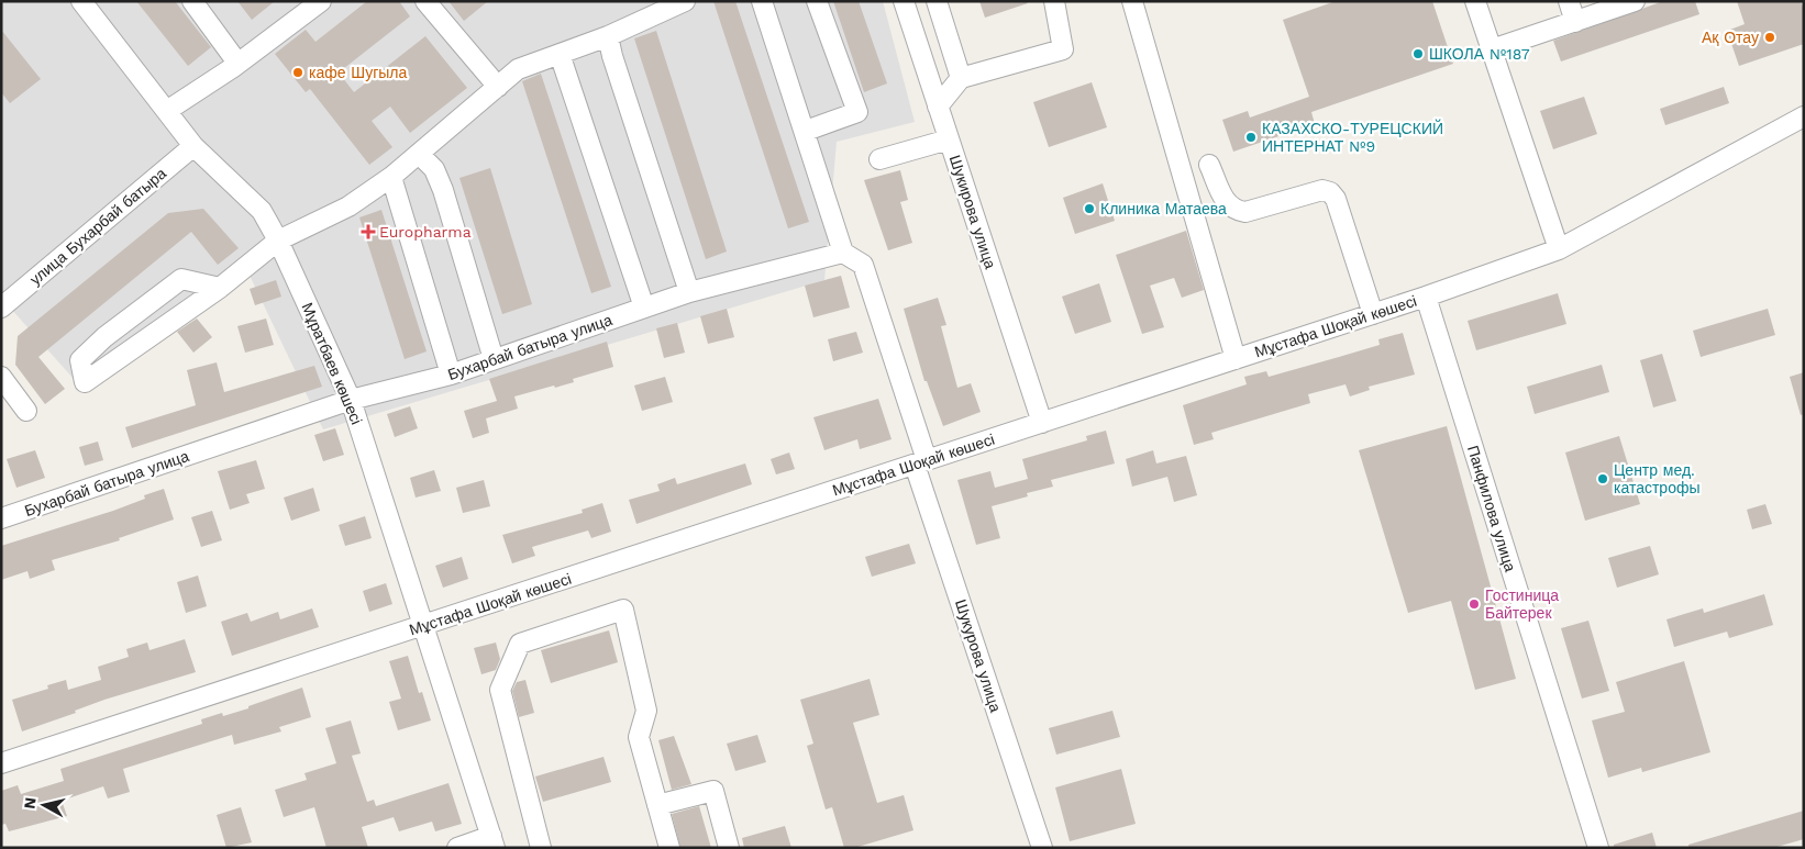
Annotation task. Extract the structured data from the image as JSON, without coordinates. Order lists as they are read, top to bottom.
{
  "streets": {
    "street": [
      "Шукирова улица",
      "улица Бухарбай батыра",
      "Мұстафа Шоқай көшесі",
      "Бухарбай батыра улица",
      "Мұратбаев көшесі",
      "Панфилова улица",
      "Шукурова улица"
    ]
  },
  "crossings": [
    ["Шукирова улица", "Мұстафа Шоқай көшесі"],
    ["улица Бухарбай батыра", "Мұратбаев көшесі"],
    ["Мұстафа Шоқай көшесі", "Мұратбаев көшесі"],
    ["Мұстафа Шоқай көшесі", "Панфилова улица"],
    ["Мұстафа Шоқай көшесі", "Шукурова улица"],
    ["Бухарбай батыра улица", "Мұратбаев көшесі"]
  ],
  "places": {
    "other": [
      "Ақ Отау",
      "ШКОЛА №187",
      "кафе Шугыла",
      "КАЗАХСКО-ТУРЕЦСКИЙ ИНТЕРНАТ №9",
      "Клиника Матаева",
      "Центр мед. катастрофы",
      "Гостиница Байтерек"
    ],
    "health": ["Europharma"]
  },
  "north": "left"
}
